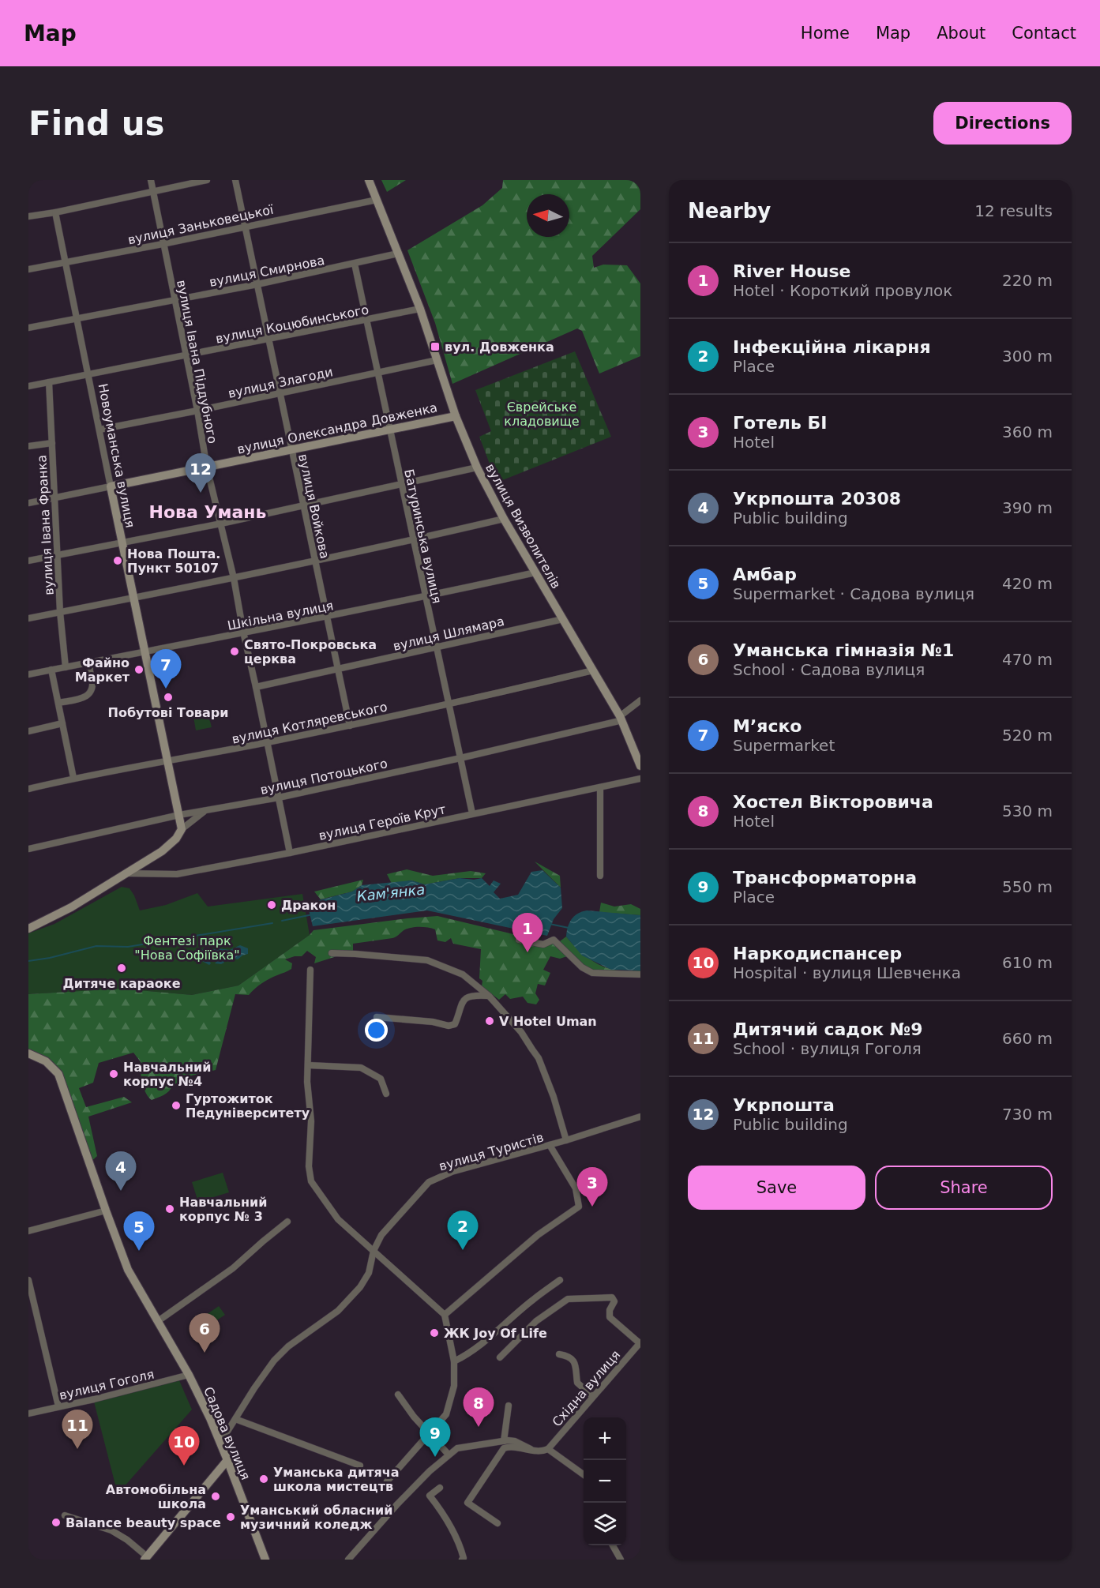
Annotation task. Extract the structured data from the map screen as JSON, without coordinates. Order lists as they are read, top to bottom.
{
  "streets": {
    "street": [
      "вулиця Заньковецької",
      "вулиця Смирнова",
      "вулиця Коцюбинського",
      "вулиця Івана Піддубного",
      "вулиця Злагоди",
      "вулиця Олександра Довженка",
      "Новоуманська вулиця",
      "вулиця Войкова",
      "вулиця Івана Франка",
      "вулиця Визволителів",
      "Батуринська вулиця",
      "Шкільна вулиця",
      "вулиця Шлямара",
      "вулиця Котляревського",
      "вулиця Потоцького",
      "вулиця Героїв Крут",
      "вулиця Туристів",
      "вулиця Гоголя",
      "Східна вулиця",
      "Садова вулиця"
    ]
  },
  "crossings": [
    ["вулиця Заньковецької", "вулиця Івана Піддубного"],
    ["вулиця Заньковецької", "Новоуманська вулиця"],
    ["вулиця Заньковецької", "вулиця Войкова"],
    ["вулиця Заньковецької", "вулиця Визволителів"],
    ["вулиця Смирнова", "вулиця Івана Піддубного"],
    ["вулиця Смирнова", "Новоуманська вулиця"],
    ["вулиця Смирнова", "вулиця Войкова"],
    ["вулиця Смирнова", "вулиця Визволителів"],
    ["вулиця Смирнова", "Батуринська вулиця"],
    ["вулиця Коцюбинського", "вулиця Івана Піддубного"],
    ["вулиця Коцюбинського", "Новоуманська вулиця"],
    ["вулиця Коцюбинського", "вулиця Войкова"],
    ["вулиця Коцюбинського", "вулиця Івана Франка"],
    ["вулиця Коцюбинського", "вулиця Визволителів"],
    ["вулиця Коцюбинського", "Батуринська вулиця"],
    ["вулиця Івана Піддубного", "вулиця Злагоди"],
    ["вулиця Івана Піддубного", "вулиця Олександра Довженка"],
    ["вулиця Івана Піддубного", "Шкільна вулиця"],
    ["вулиця Івана Піддубного", "вулиця Шлямара"],
    ["вулиця Івана Піддубного", "вулиця Котляревського"],
    ["вулиця Івана Піддубного", "вулиця Потоцького"],
    ["вулиця Івана Піддубного", "вулиця Героїв Крут"],
    ["вулиця Злагоди", "Новоуманська вулиця"],
    ["вулиця Злагоди", "вулиця Войкова"],
    ["вулиця Злагоди", "вулиця Визволителів"],
    ["вулиця Злагоди", "Батуринська вулиця"],
    ["вулиця Олександра Довженка", "Новоуманська вулиця"],
    ["вулиця Олександра Довженка", "вулиця Войкова"],
    ["вулиця Олександра Довженка", "вулиця Івана Франка"],
    ["вулиця Олександра Довженка", "вулиця Визволителів"],
    ["вулиця Олександра Довженка", "Батуринська вулиця"],
    ["Новоуманська вулиця", "Шкільна вулиця"],
    ["Новоуманська вулиця", "вулиця Котляревського"],
    ["Новоуманська вулиця", "вулиця Потоцького"],
    ["вулиця Войкова", "Шкільна вулиця"],
    ["вулиця Войкова", "вулиця Шлямара"],
    ["вулиця Войкова", "вулиця Котляревського"],
    ["вулиця Івана Франка", "Шкільна вулиця"],
    ["вулиця Визволителів", "Шкільна вулиця"],
    ["вулиця Визволителів", "вулиця Шлямара"],
    ["вулиця Визволителів", "вулиця Котляревського"],
    ["вулиця Визволителів", "вулиця Потоцького"],
    ["Батуринська вулиця", "Шкільна вулиця"],
    ["Батуринська вулиця", "вулиця Шлямара"],
    ["Батуринська вулиця", "вулиця Котляревського"],
    ["Батуринська вулиця", "вулиця Потоцького"],
    ["Батуринська вулиця", "вулиця Героїв Крут"],
    ["вулиця Туристів", "Садова вулиця"],
    ["вулиця Гоголя", "Садова вулиця"]
  ],
  "districts": ["Нова Умань"],
  "water": ["Кам'янка"],
  "parks": ["Єврейське кладовище", "Фентезі парк \"Нова Софіївка\""],
  "places": {
    "transit": ["вул. Довженка"],
    "other": [
      "Нова Пошта. Пункт 50107",
      "Свято-Покровська церква",
      "Файно Маркет",
      "Побутові Товари",
      "Дракон",
      "Дитяче караоке",
      "V Hotel Uman",
      "Навчальний корпус №4",
      "Гуртожиток Педуніверситету",
      "Навчальний корпус № 3",
      "ЖК Joy Of Life",
      "Уманська дитяча школа мистецтв",
      "Автомобільна школа",
      "Уманський обласний музичний коледж",
      "Balance beauty space"
    ]
  },
  "north": "left",
  "page": {
    "header": "Map",
    "nav": [
      "Home",
      "Map",
      "About",
      "Contact"
    ],
    "buttons": [
      "Directions",
      ["Save", "Share"]
    ],
    "title": "Find us",
    "heading": ["Nearby", "12 results"],
    "list": [
      {
        "mark": "1",
        "name": "River House",
        "note": "Hotel · Короткий провулок",
        "value": "220 m"
      },
      {
        "mark": "2",
        "name": "Інфекційна лікарня",
        "note": "Place",
        "value": "300 m"
      },
      {
        "mark": "3",
        "name": "Готель БІ",
        "note": "Hotel",
        "value": "360 m"
      },
      {
        "mark": "4",
        "name": "Укрпошта 20308",
        "note": "Public building",
        "value": "390 m"
      },
      {
        "mark": "5",
        "name": "Амбар",
        "note": "Supermarket · Садова вулиця",
        "value": "420 m"
      },
      {
        "mark": "6",
        "name": "Уманська гімназія №1",
        "note": "School · Садова вулиця",
        "value": "470 m"
      },
      {
        "mark": "7",
        "name": "Мʼяско",
        "note": "Supermarket",
        "value": "520 m"
      },
      {
        "mark": "8",
        "name": "Хостел Вікторовича",
        "note": "Hotel",
        "value": "530 m"
      },
      {
        "mark": "9",
        "name": "Трансформаторна",
        "note": "Place",
        "value": "550 m"
      },
      {
        "mark": "10",
        "name": "Наркодиспансер",
        "note": "Hospital · вулиця Шевченка",
        "value": "610 m"
      },
      {
        "mark": "11",
        "name": "Дитячий садок №9",
        "note": "School · вулиця Гоголя",
        "value": "660 m"
      },
      {
        "mark": "12",
        "name": "Укрпошта",
        "note": "Public building",
        "value": "730 m"
      }
    ],
    "pins": [
      "12",
      "7",
      "1",
      "4",
      "3",
      "2",
      "5",
      "6",
      "8",
      "11",
      "9",
      "10"
    ],
    "map_buttons": ["+", "−"]
  }
}
